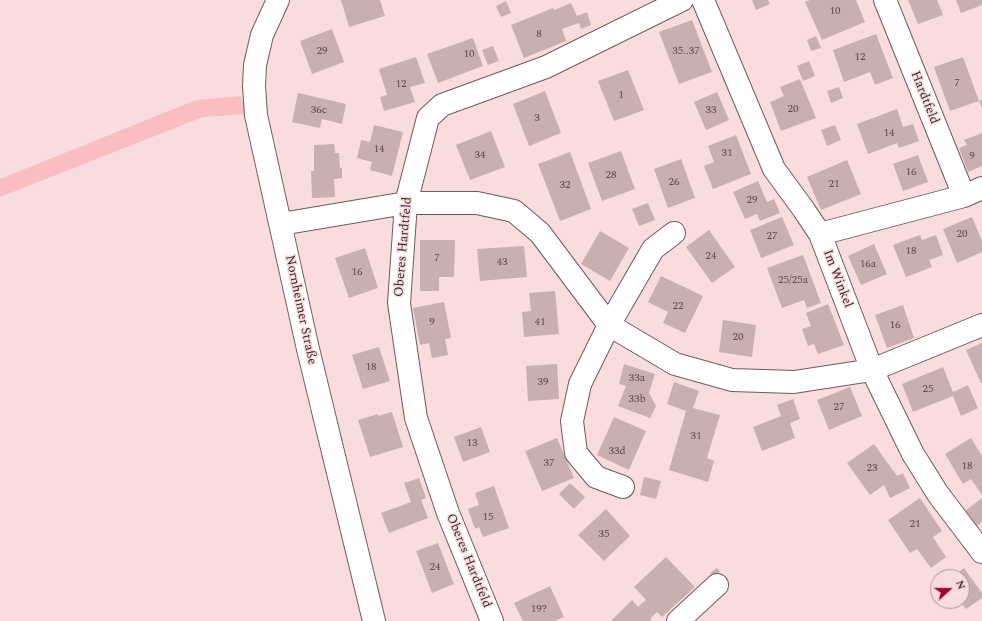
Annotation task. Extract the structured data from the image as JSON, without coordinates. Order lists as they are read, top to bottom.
{
  "streets": {
    "street": [
      "Hardtfeld",
      "Oberes Hardtfeld",
      "Im Winkel",
      "Nornheimer Straße"
    ]
  },
  "crossings": [
    ["Hardtfeld", "Im Winkel"]
  ],
  "house_numbers": [
    "10",
    "8",
    "29",
    "35..37",
    "10",
    "12",
    "7",
    "12",
    "1",
    "20",
    "36c",
    "33",
    "3",
    "14",
    "14",
    "31",
    "34",
    "9",
    "16",
    "28",
    "26",
    "21",
    "32",
    "29",
    "20",
    "27",
    "18",
    "24",
    "7",
    "43",
    "16a",
    "16",
    "25/25a",
    "22",
    "9",
    "41",
    "16",
    "20",
    "18",
    "33a",
    "39",
    "25",
    "33b",
    "27",
    "31",
    "13",
    "33d",
    "37",
    "18",
    "23",
    "15",
    "21",
    "35",
    "24",
    "19?"
  ],
  "north": "right"
}
